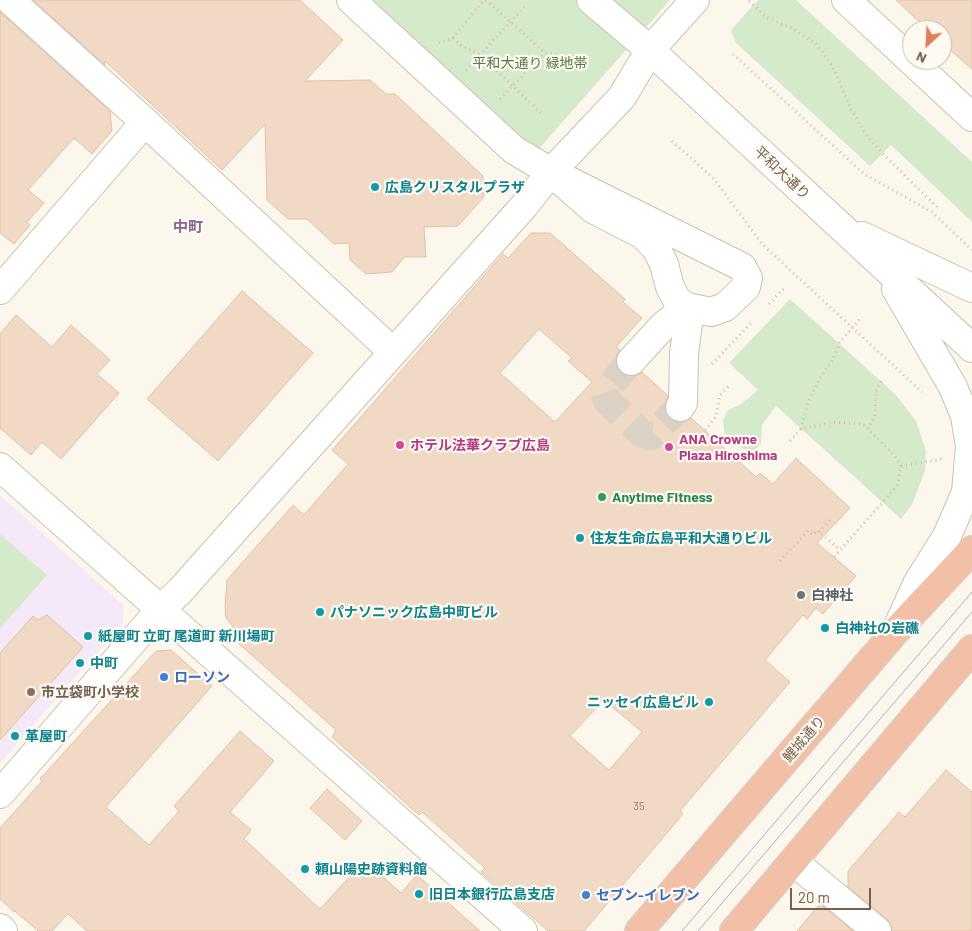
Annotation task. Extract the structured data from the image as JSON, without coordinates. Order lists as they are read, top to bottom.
{
  "streets": {
    "highway": ["鯉城通り"],
    "street": ["平和大通り"]
  },
  "districts": ["中町"],
  "parks": ["平和大通り 緑地帯"],
  "places": [
    "広島クリスタルプラザ",
    "ホテル法華クラブ広島",
    "ANA Crowne Plaza Hiroshima",
    "Anytime Fitness",
    "住友生命広島平和大通りビル",
    "白神社",
    "パナソニック広島中町ビル",
    "白神社の岩礁",
    "紙屋町 立町 尾道町 新川場町",
    "中町",
    "ローソン",
    "市立袋町小学校",
    "ニッセイ広島ビル",
    "革屋町",
    "頼山陽史跡資料館",
    "旧日本銀行広島支店",
    "セブン-イレブン"
  ],
  "house_numbers": ["35"],
  "scale_bar": "20 m",
  "north": "bottom left"
}
